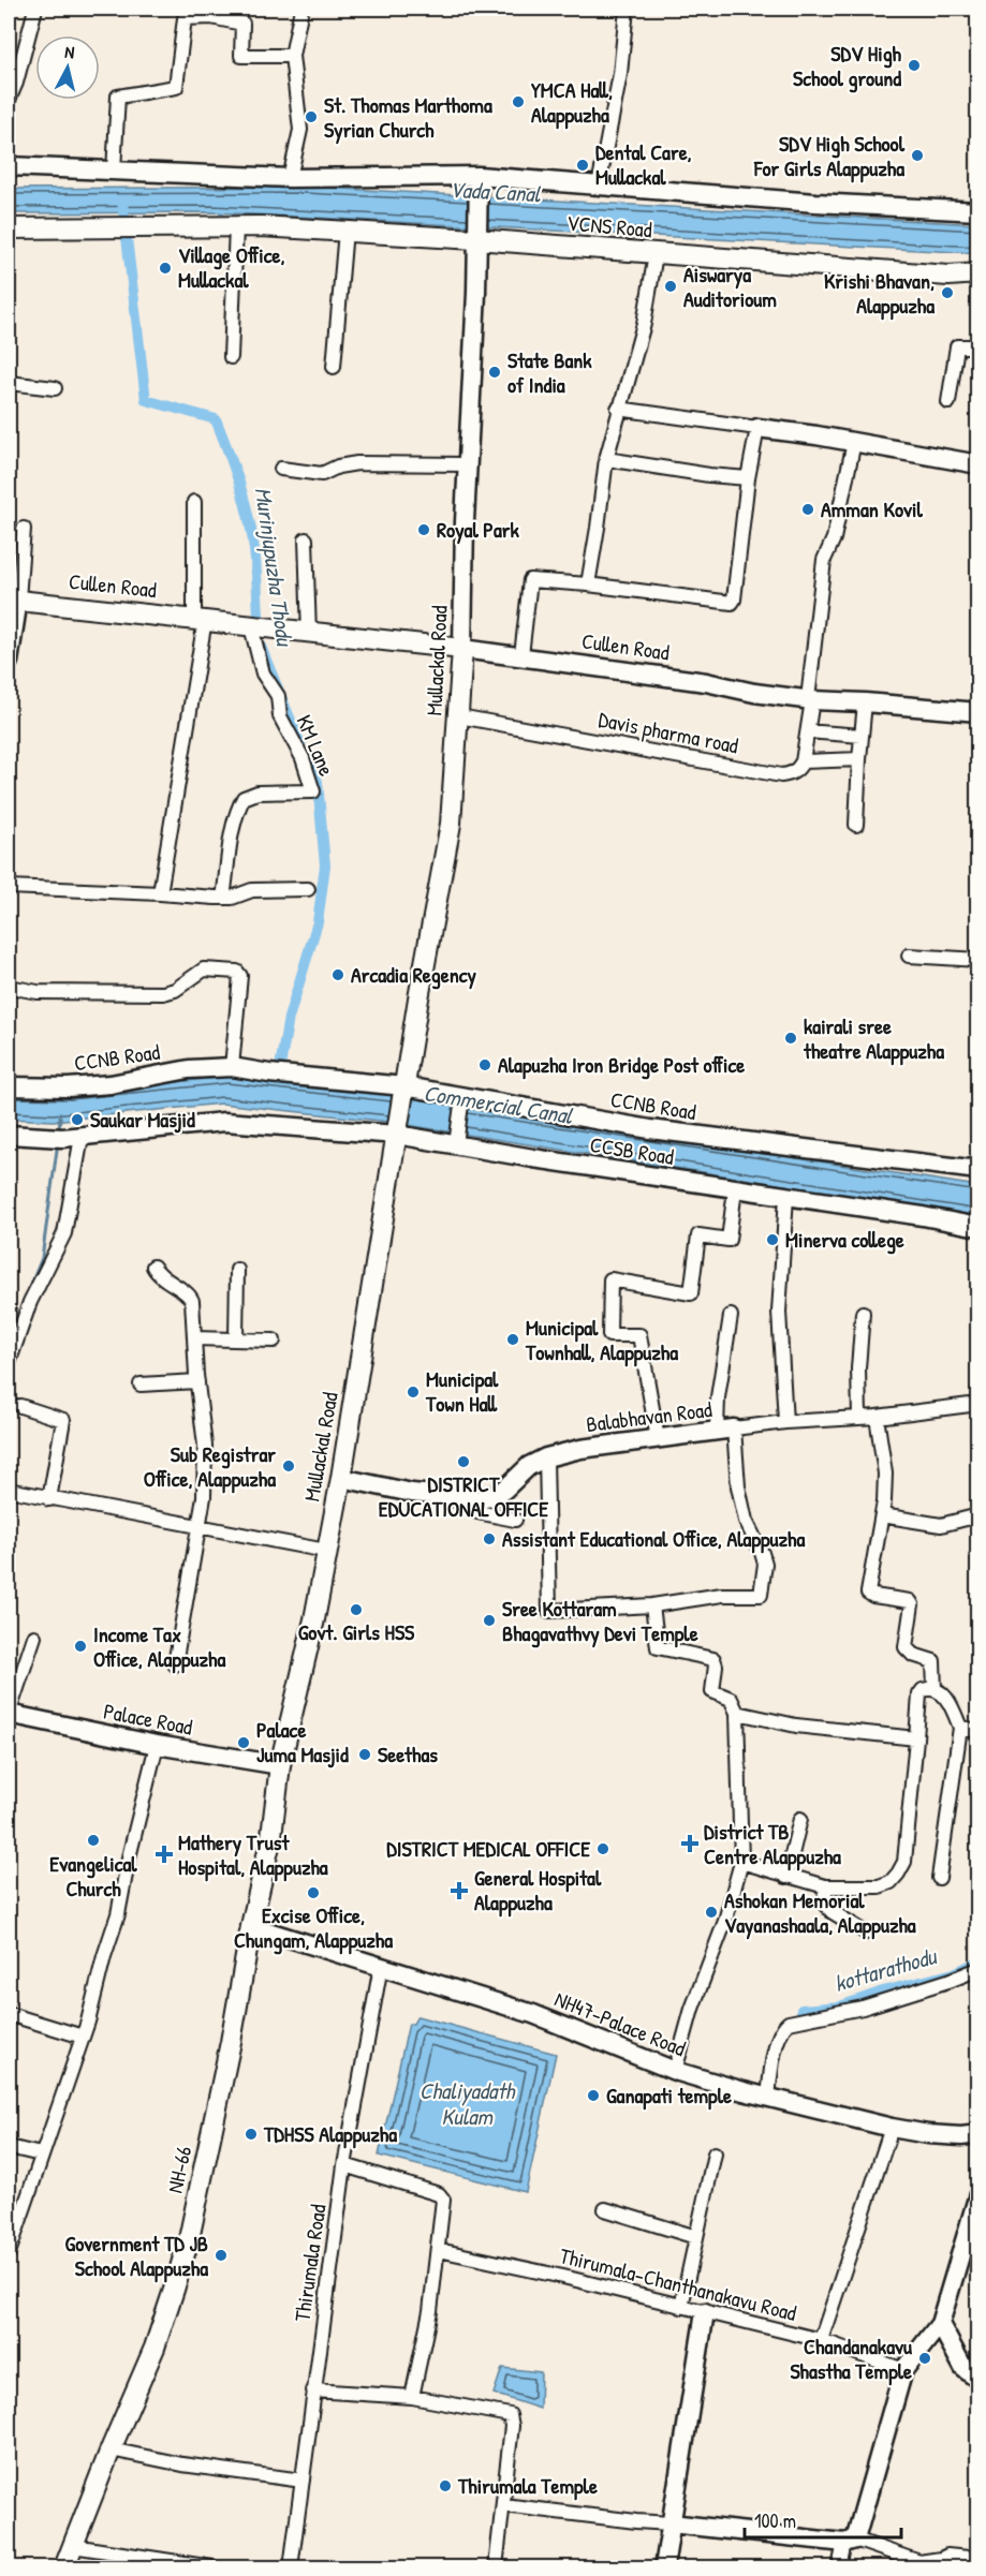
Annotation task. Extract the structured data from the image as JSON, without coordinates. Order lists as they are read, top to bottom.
{
  "streets": {
    "main road": [
      "VCNS Road",
      "Cullen Road",
      "Mullackal Road",
      "CCNB Road",
      "CCSB Road",
      "Balabhavan Road",
      "Palace Road",
      "NH47-Palace Road",
      "NH-66"
    ],
    "street": [
      "Davis pharma road",
      "KM Lane",
      "Thirumala Road",
      "Thirumala-Chanthanakavu Road"
    ]
  },
  "crossings": [
    ["VCNS Road", "Mullackal Road"],
    ["Cullen Road", "Mullackal Road"],
    ["Cullen Road", "KM Lane"],
    ["Mullackal Road", "Davis pharma road"],
    ["Mullackal Road", "CCNB Road"],
    ["Mullackal Road", "CCSB Road"],
    ["Mullackal Road", "Balabhavan Road"],
    ["Mullackal Road", "Palace Road"],
    ["Mullackal Road", "NH-66"],
    ["Palace Road", "NH-66"],
    ["NH47-Palace Road", "NH-66"],
    ["NH47-Palace Road", "Thirumala Road"]
  ],
  "water": [
    "Vada Canal",
    "Murinjupuzha Thodu",
    "Commercial Canal",
    "kottarathodu",
    "Chaliyadath Kulam"
  ],
  "places": {
    "other": [
      "SDV High School ground",
      "YMCA Hall, Alappuzha",
      "St. Thomas Marthoma Syrian Church",
      "SDV High School For Girls Alappuzha",
      "Dental Care, Mullackal",
      "Village Office, Mullackal",
      "Aiswarya Auditorioum",
      "Krishi Bhavan, Alappuzha",
      "State Bank of India",
      "Amman Kovil",
      "Royal Park",
      "Arcadia Regency",
      "kairali sree theatre Alappuzha",
      "Alapuzha Iron Bridge Post office",
      "Saukar Masjid",
      "Minerva college",
      "Municipal Townhall, Alappuzha",
      "Municipal Town Hall",
      "DISTRICT EDUCATIONAL OFFICE",
      "Sub Registrar Office, Alappuzha",
      "Assistant Educational Office, Alappuzha",
      "Govt. Girls HSS",
      "Sree Kottaram Bhagavathvy Devi Temple",
      "Income Tax Office, Alappuzha",
      "Palace Juma Masjid",
      "Seethas",
      "Evangelical Church",
      "DISTRICT MEDICAL OFFICE",
      "Excise Office, Chungam, Alappuzha",
      "Ashokan Memorial Vayanashaala, Alappuzha",
      "Ganapati temple",
      "TDHSS Alappuzha",
      "Government TD JB School Alappuzha",
      "Chandanakavu Shastha Temple",
      "Thirumala Temple"
    ],
    "health": ["District TB Centre Alappuzha", "Mathery Trust Hospital, Alappuzha", "General Hospital Alappuzha"]
  },
  "scale_bar": "100 m",
  "north": "top"
}
